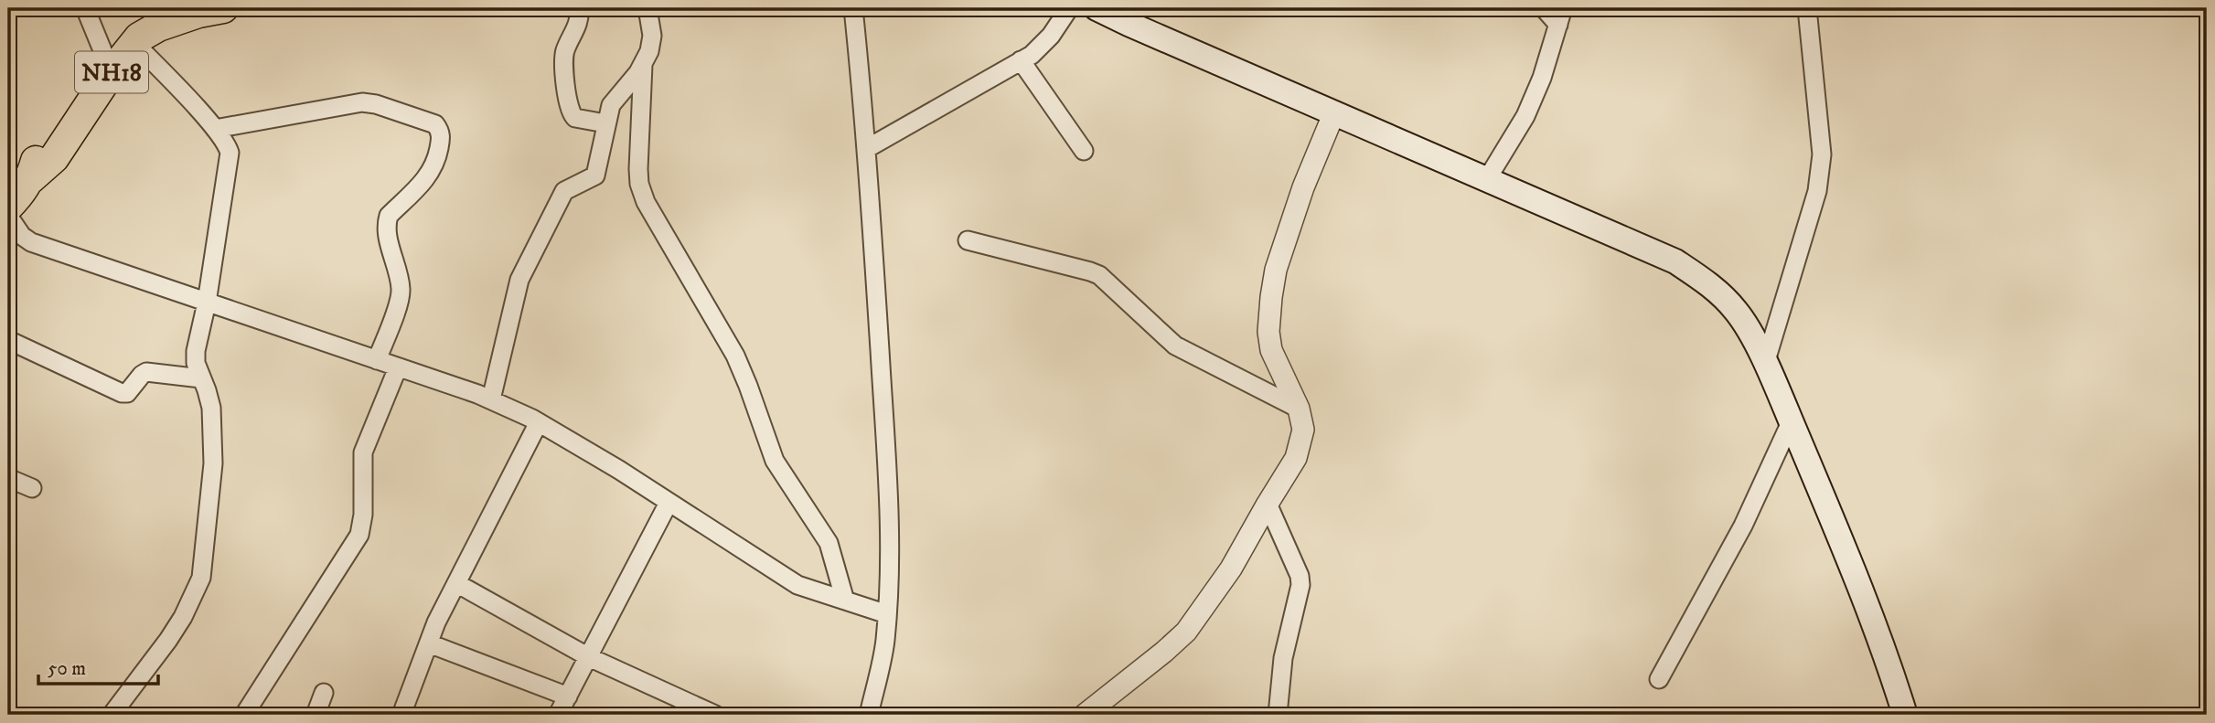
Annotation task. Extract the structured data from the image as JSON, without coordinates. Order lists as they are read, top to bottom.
{
  "streets": {
    "highway": ["NH18"]
  },
  "scale_bar": "50 m"
}
